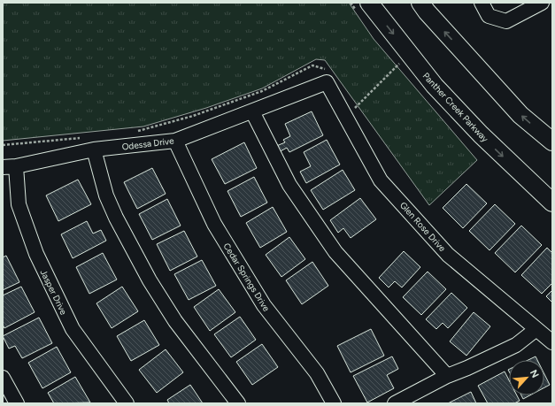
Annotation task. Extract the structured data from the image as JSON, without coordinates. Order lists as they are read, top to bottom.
{
  "streets": {
    "main road": ["Panther Creek Parkway"],
    "street": [
      "Odessa Drive",
      "Glen Rose Drive",
      "Cedar Springs Drive",
      "Jasper Drive"
    ]
  },
  "crossings": [
    ["Odessa Drive", "Glen Rose Drive"],
    ["Odessa Drive", "Cedar Springs Drive"],
    ["Odessa Drive", "Jasper Drive"]
  ],
  "north": "top right"
}
